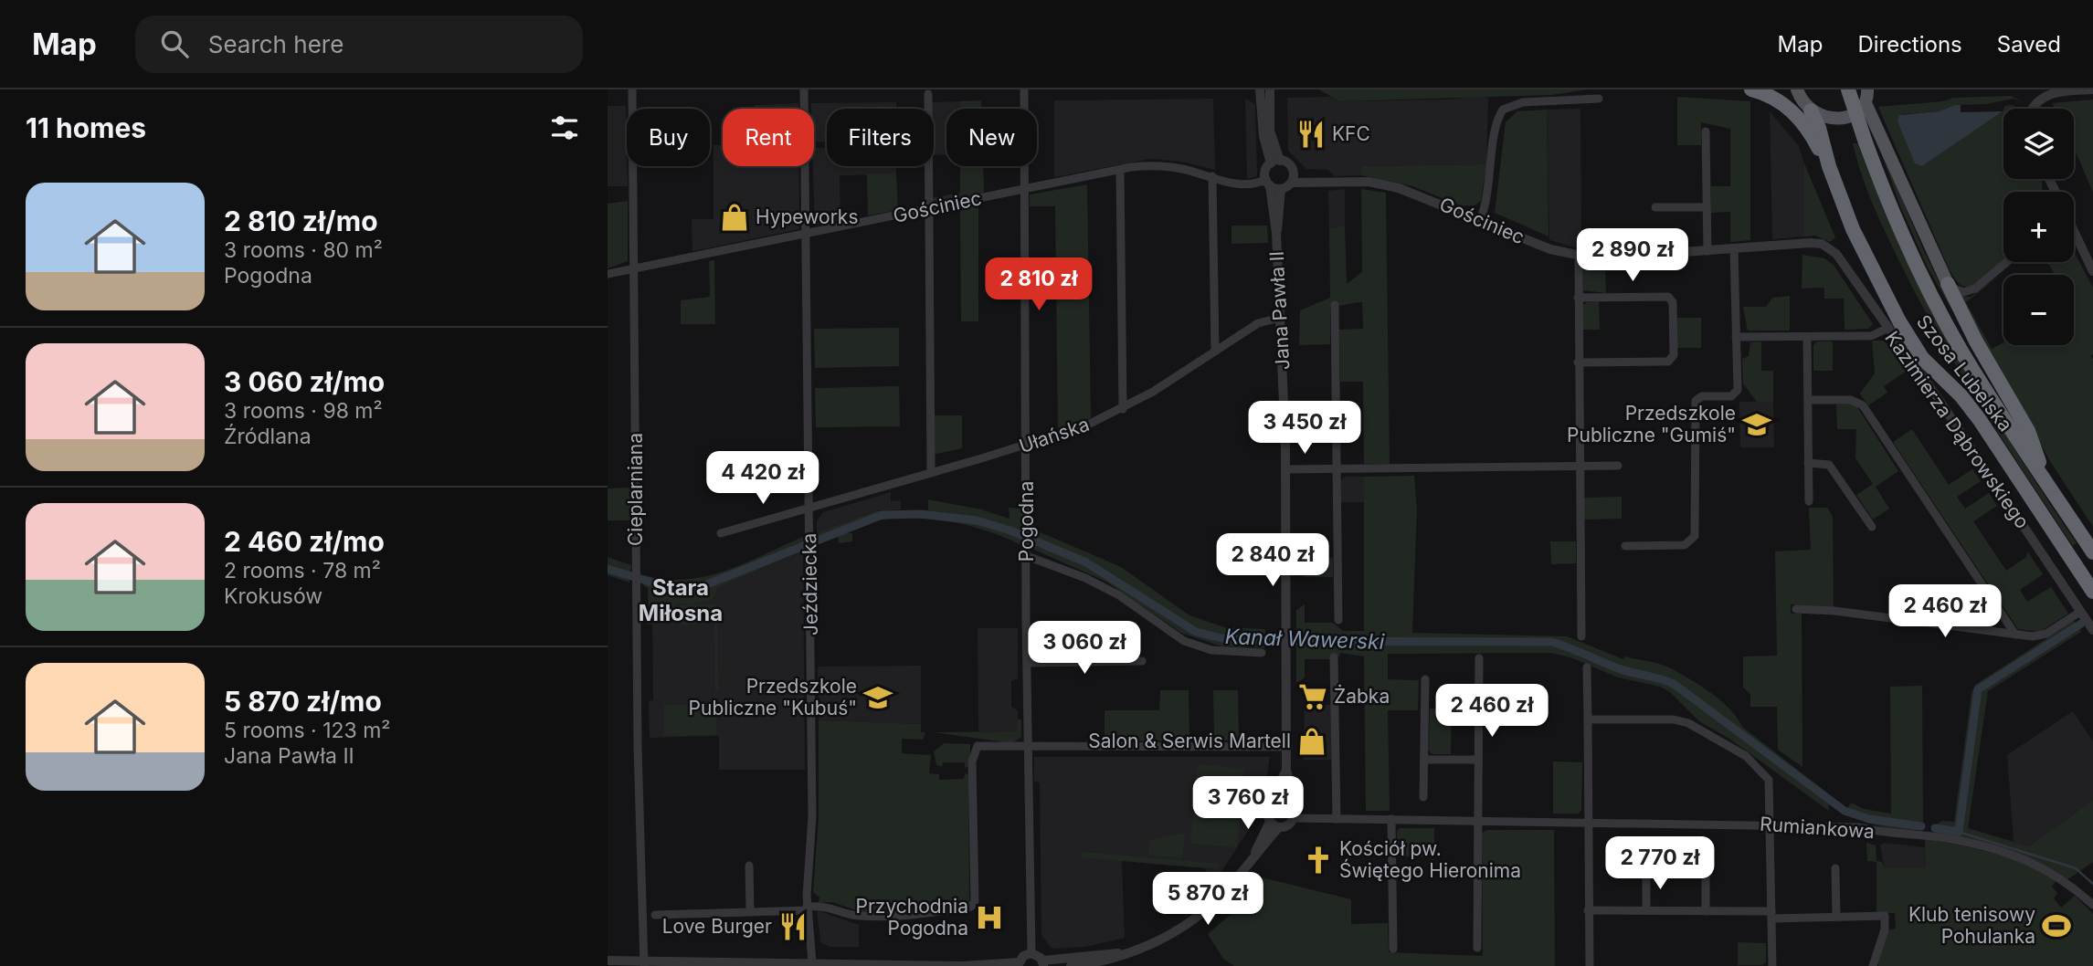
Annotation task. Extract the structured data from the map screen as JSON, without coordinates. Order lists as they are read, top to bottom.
{
  "streets": {
    "highway": ["Szosa Lubelska"],
    "street": [
      "Gościniec",
      "Jana Pawła II",
      "Kazimierza Dąbrowskiego",
      "Ułańska",
      "Cieplarniana",
      "Pogodna",
      "Jeździecka",
      "Rumiankowa"
    ]
  },
  "crossings": [
    ["Gościniec", "Jana Pawła II"],
    ["Gościniec", "Kazimierza Dąbrowskiego"],
    ["Gościniec", "Cieplarniana"],
    ["Gościniec", "Pogodna"],
    ["Gościniec", "Jeździecka"],
    ["Jana Pawła II", "Ułańska"],
    ["Jana Pawła II", "Rumiankowa"],
    ["Ułańska", "Pogodna"],
    ["Ułańska", "Jeździecka"]
  ],
  "districts": ["Stara Miłosna"],
  "water": ["Kanał Wawerski"],
  "places": {
    "restaurant": ["KFC", "Love Burger"],
    "shop": ["Hypeworks", "Salon & Serwis Martell"],
    "school or university": ["Przedszkole Publiczne \"Gumiś\"", "Przedszkole Publiczne \"Kubuś\""],
    "supermarket": ["Żabka"],
    "church": ["Kościół pw. Świętego Hieronima"],
    "hospital": ["Przychodnia Pogodna"],
    "sports": ["Klub tenisowy Pohulanka"]
  },
  "page": {
    "header": "Map",
    "search": "Search here",
    "nav": ["Map", "Directions", "Saved"],
    "heading": "11 homes",
    "map_buttons": ["+", "−"],
    "chip": [
      "Buy",
      "Rent",
      "Filters",
      "New"
    ],
    "list": [
      {
        "name": "2 810 zł/mo",
        "note": "3 rooms · 80 m² · Pogodna"
      },
      {
        "name": "3 060 zł/mo",
        "note": "3 rooms · 98 m² · Źródlana"
      },
      {
        "name": "2 460 zł/mo",
        "note": "2 rooms · 78 m² · Krokusów"
      },
      {
        "name": "5 870 zł/mo",
        "note": "5 rooms · 123 m² · Jana Pawła II"
      }
    ],
    "price": [
      "2 890 zł",
      "2 810 zł",
      "3 450 zł",
      "4 420 zł",
      "2 840 zł",
      "2 460 zł",
      "3 060 zł",
      "2 460 zł",
      "3 760 zł",
      "2 770 zł",
      "5 870 zł"
    ]
  }
}
